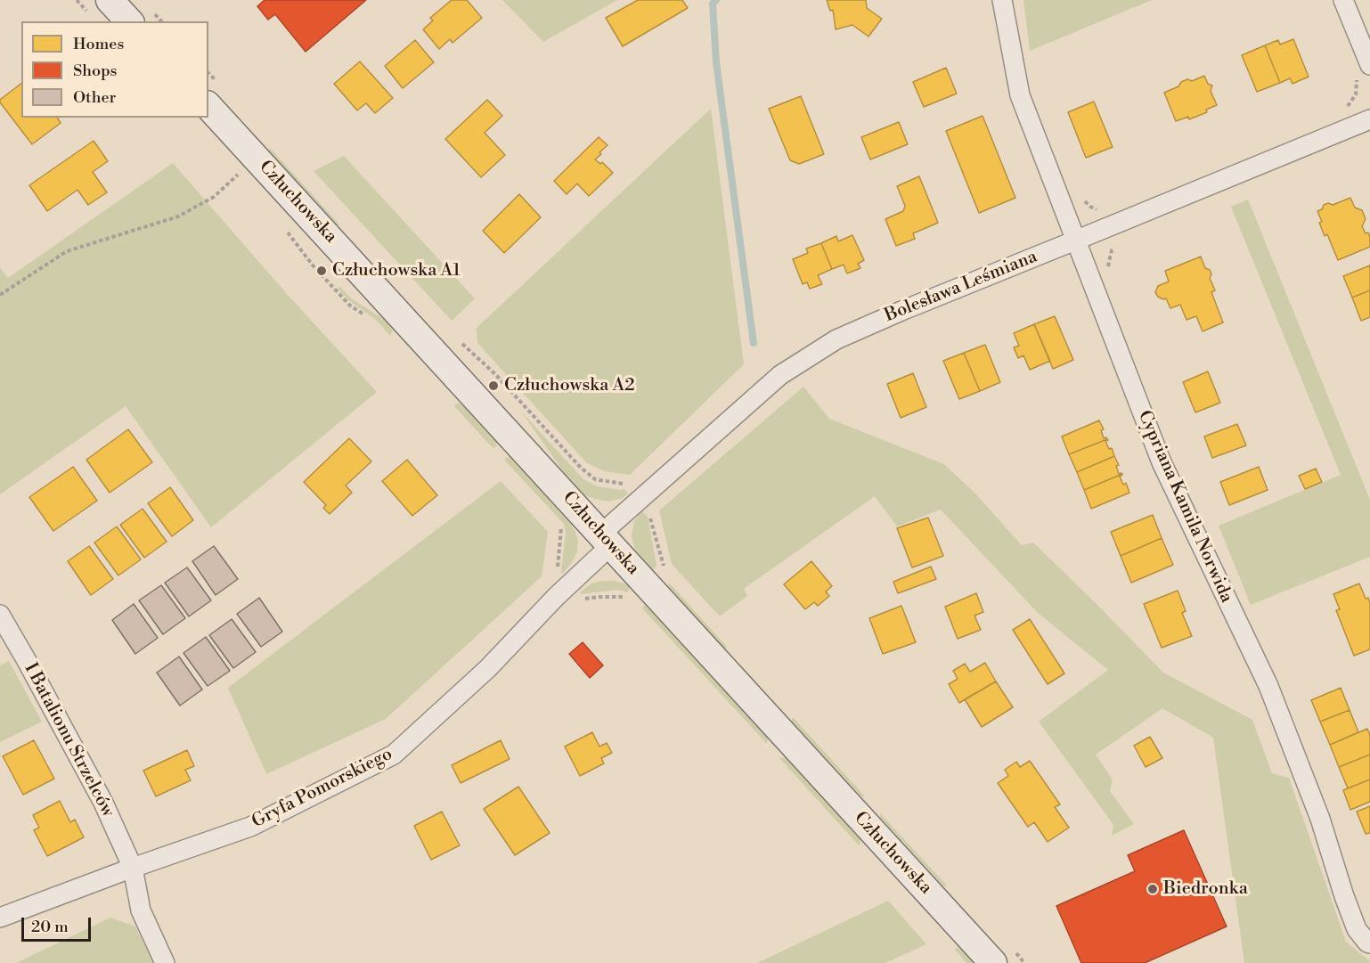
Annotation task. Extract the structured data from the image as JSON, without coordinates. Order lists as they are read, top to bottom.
{
  "streets": {
    "main road": ["Człuchowska"],
    "street": [
      "Bolesława Leśmiana",
      "Cypriana Kamila Norwida",
      "I Batalionu Strzelców",
      "Gryfa Pomorskiego"
    ]
  },
  "crossings": [
    ["Człuchowska", "Bolesława Leśmiana"],
    ["Człuchowska", "Gryfa Pomorskiego"],
    ["Bolesława Leśmiana", "Cypriana Kamila Norwida"],
    ["Bolesława Leśmiana", "Gryfa Pomorskiego"],
    ["I Batalionu Strzelców", "Gryfa Pomorskiego"]
  ],
  "places": ["Człuchowska A1", "Człuchowska A2", "Biedronka"],
  "legend": ["Homes", "Shops", "Other"],
  "scale_bar": "20 m"
}
